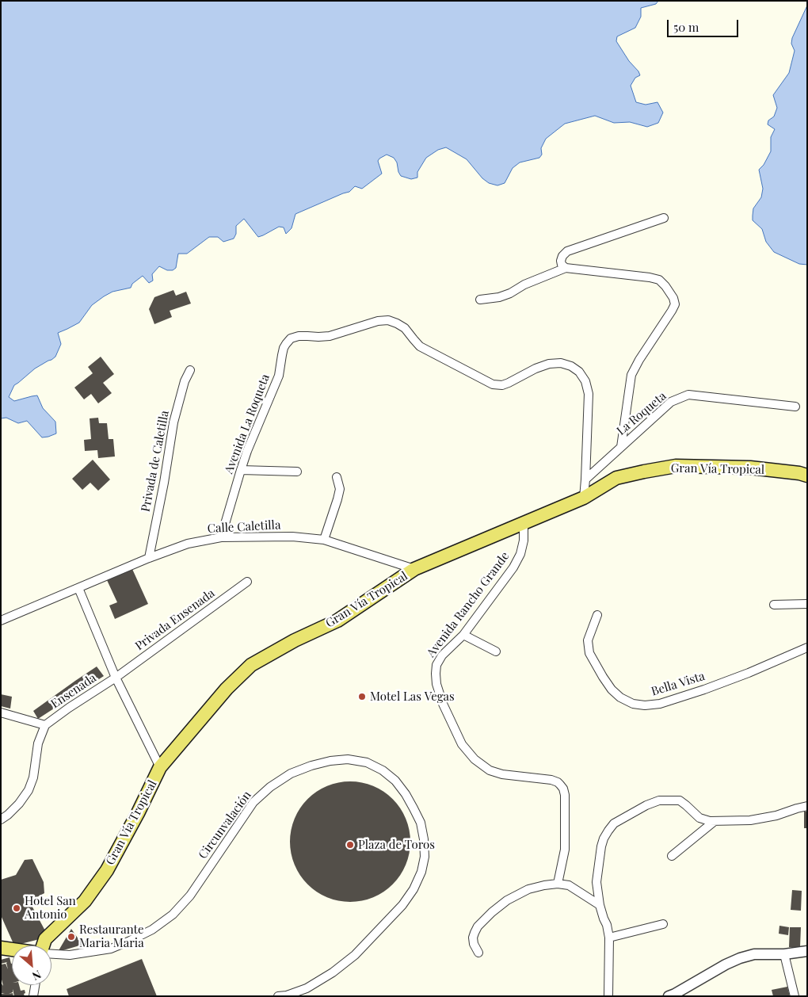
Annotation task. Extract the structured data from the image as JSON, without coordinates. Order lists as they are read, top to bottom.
{
  "streets": {
    "main road": ["Gran Vía Tropical"],
    "street": [
      "La Roqueta",
      "Avenida La Roqueta",
      "Privada de Caletilla",
      "Calle Caletilla",
      "Avenida Rancho Grande",
      "Privada Ensenada",
      "Bella Vista",
      "Ensenada",
      "Circunvalación"
    ]
  },
  "crossings": [
    ["La Roqueta", "Avenida La Roqueta"],
    ["Avenida La Roqueta", "Gran Vía Tropical"],
    ["Avenida La Roqueta", "Calle Caletilla"],
    ["Privada de Caletilla", "Calle Caletilla"],
    ["Gran Vía Tropical", "Calle Caletilla"],
    ["Gran Vía Tropical", "Avenida Rancho Grande"],
    ["Privada Ensenada", "Ensenada"]
  ],
  "places": [
    "Motel Las Vegas",
    "Plaza de Toros",
    "Hotel San Antonio",
    "Restaurante Maria Maria"
  ],
  "scale_bar": "50 m",
  "north": "bottom right"
}
